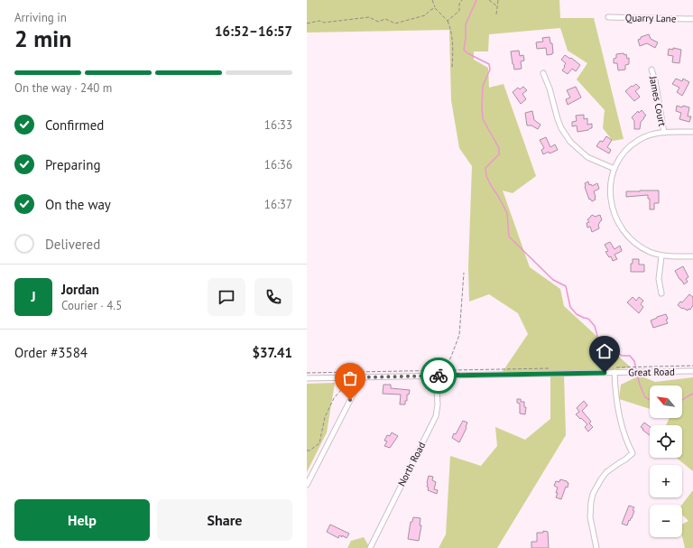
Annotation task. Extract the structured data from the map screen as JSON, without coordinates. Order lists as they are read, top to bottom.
{
  "streets": {
    "street": [
      "Quarry Lane",
      "James Court",
      "Great Road",
      "North Road"
    ]
  },
  "crossings": [
    ["Great Road", "North Road"]
  ],
  "north": "top left",
  "page": {
    "heading": ["2 min", "Arriving in", "16:52–16:57"],
    "panel": [
      "Jordan",
      "Courier · 4.5",
      "Order #3584",
      "$37.41"
    ],
    "bar": "On the way · 240 m",
    "list": [
      ["Confirmed", "16:33"],
      ["Preparing", "16:36"],
      ["On the way", "16:37"],
      "Delivered"
    ],
    "round": "J",
    "map_buttons": ["+", "−"],
    "buttons": ["Help", "Share"]
  }
}
